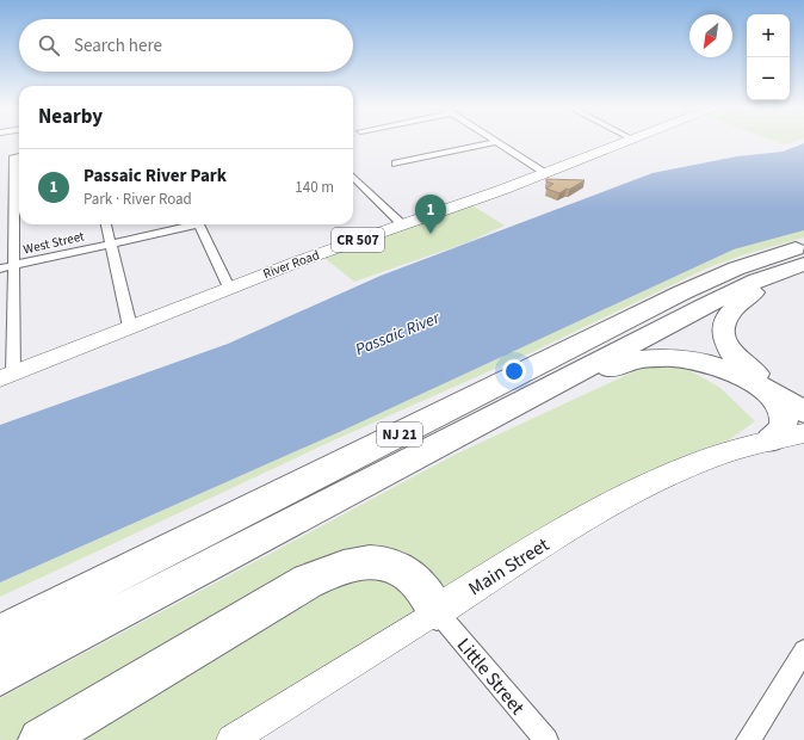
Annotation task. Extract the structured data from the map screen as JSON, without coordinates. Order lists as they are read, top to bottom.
{
  "streets": {
    "highway": ["NJ 21"],
    "main road": ["CR 507", "River Road", "Main Street"],
    "street": ["West Street", "Little Street"]
  },
  "crossings": [
    ["Main Street", "Little Street"]
  ],
  "water": ["Passaic River"],
  "north": "bottom left",
  "page": {
    "map_buttons": ["+", "−"],
    "search": "Search here",
    "heading": "Nearby",
    "list": [
      {
        "mark": "1",
        "name": "Passaic River Park",
        "note": "Park · River Road",
        "value": "140 m"
      }
    ],
    "pins": "1"
  }
}
